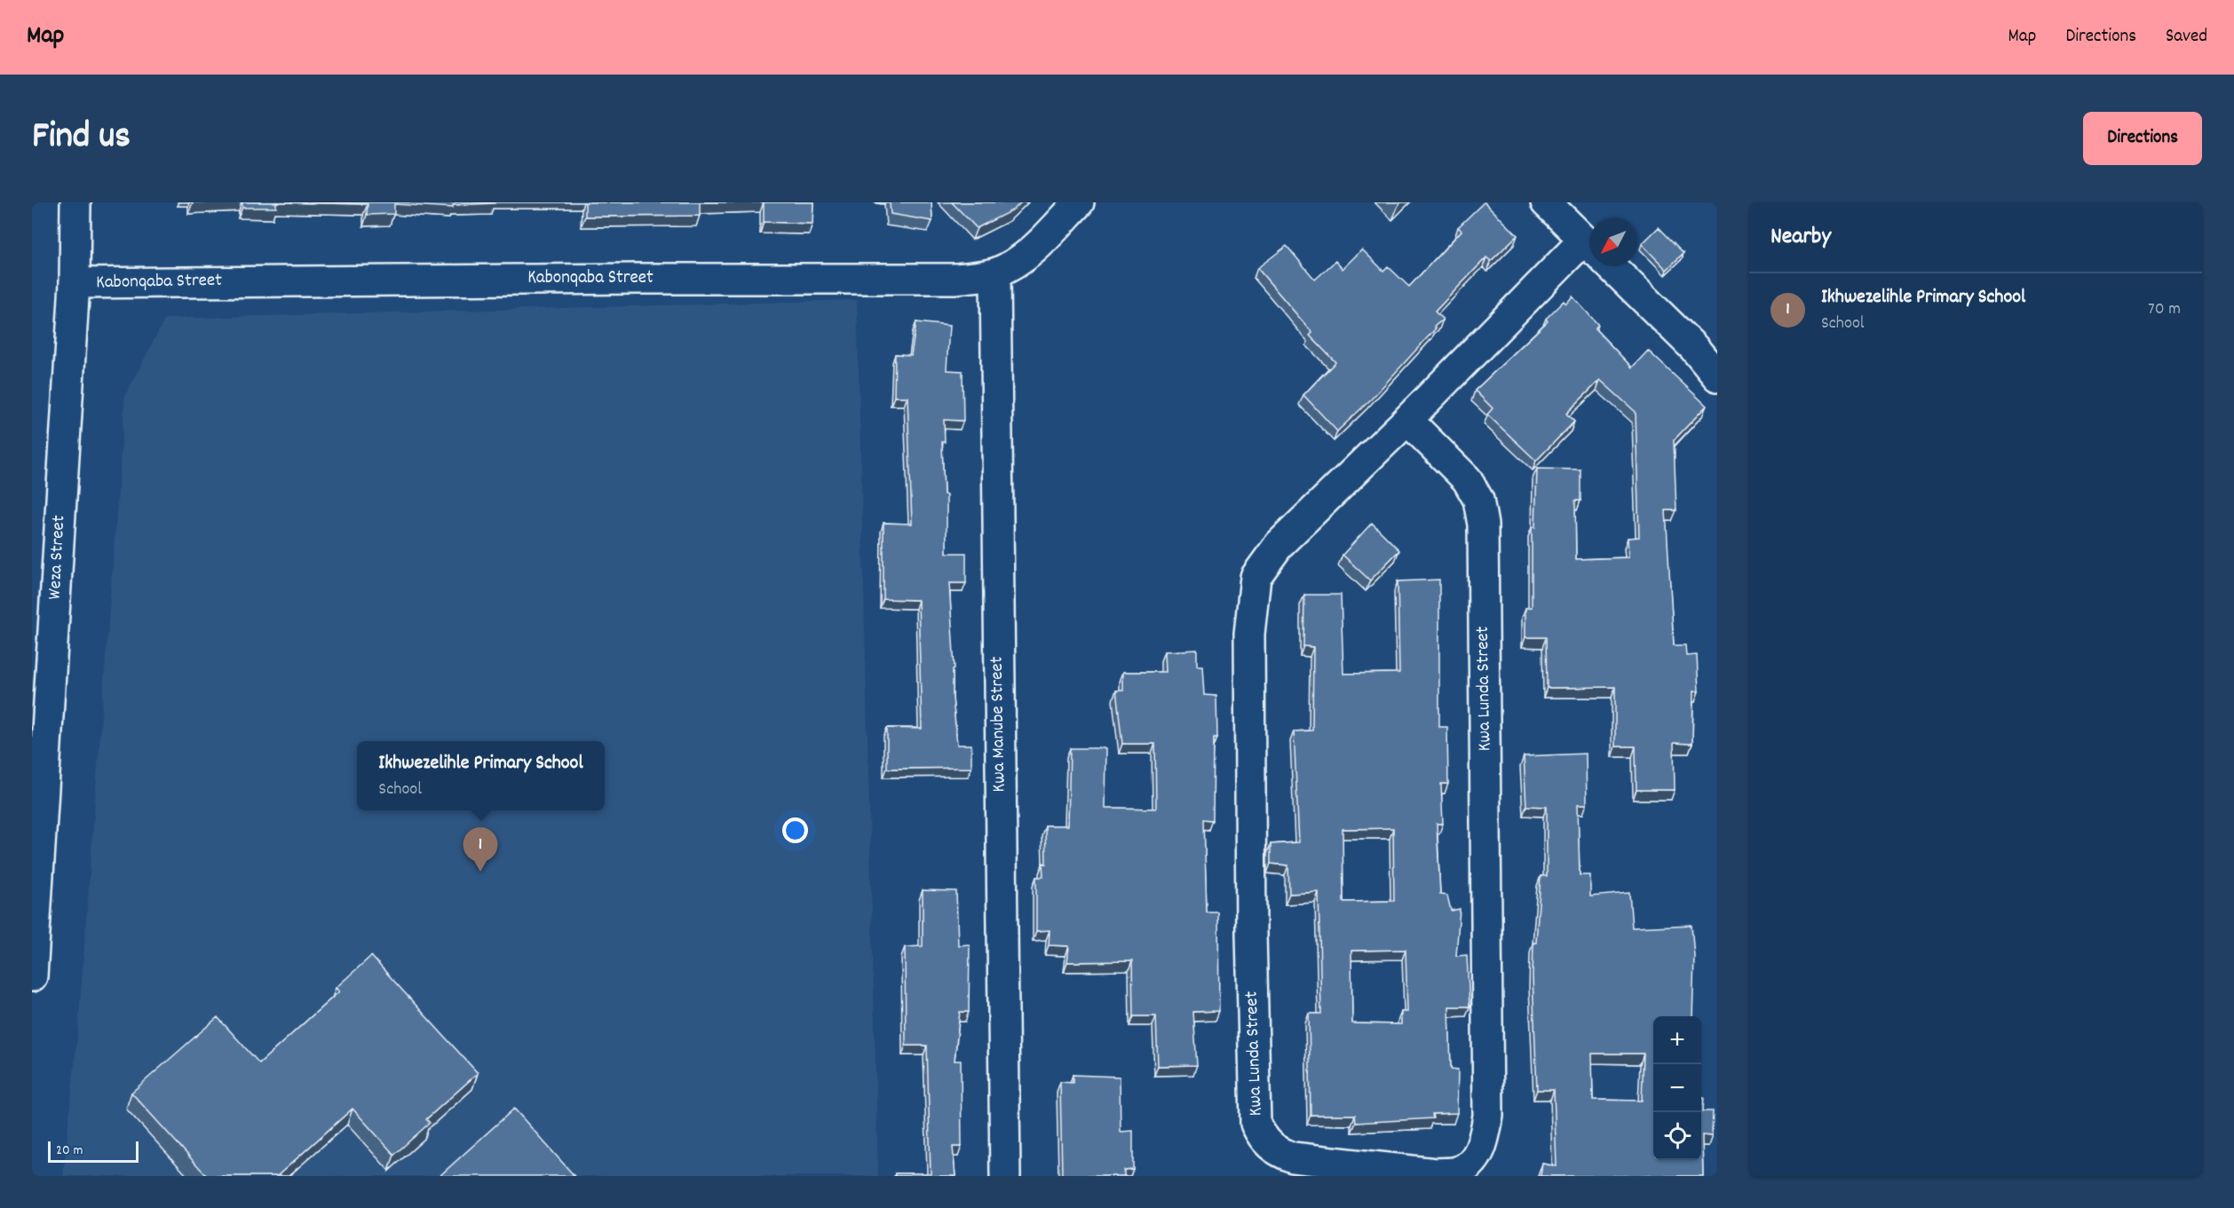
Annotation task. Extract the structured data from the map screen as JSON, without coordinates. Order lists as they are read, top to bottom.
{
  "streets": {
    "street": [
      "Kabonqaba Street",
      "Weza Street",
      "Kwa Lunda Street",
      "Kwa Manube Street"
    ]
  },
  "crossings": [
    ["Kabonqaba Street", "Weza Street"],
    ["Kabonqaba Street", "Kwa Manube Street"]
  ],
  "scale_bar": "20 m",
  "north": "bottom left",
  "page": {
    "header": "Map",
    "nav": ["Map", "Directions", "Saved"],
    "title": "Find us",
    "buttons": "Directions",
    "heading": "Nearby",
    "list": [
      {
        "mark": "1",
        "name": "Ikhwezelihle Primary School",
        "note": "School",
        "value": "70 m"
      }
    ],
    "popup": ["Ikhwezelihle Primary School", "School"],
    "pins": "1",
    "map_buttons": ["+", "−"],
    "scale": "20 m"
  }
}
